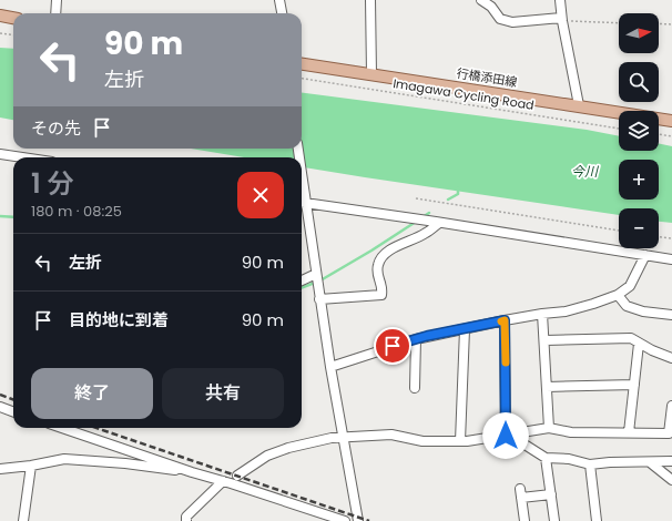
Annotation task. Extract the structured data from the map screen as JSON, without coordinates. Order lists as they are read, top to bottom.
{
  "streets": {
    "main road": ["行橋添田線"],
    "path": ["Imagawa Cycling Road"]
  },
  "water": ["今川"],
  "north": "right",
  "page": {
    "map_buttons": ["+", "−"],
    "turn": ["90 m", "左折"],
    "then": "その先",
    "heading": ["1 分", "180 m · 08:25"],
    "list": [
      {
        "name": "左折",
        "value": "90 m"
      },
      {
        "name": "目的地に到着",
        "value": "90 m"
      }
    ],
    "buttons": ["終了", "共有"]
  }
}
